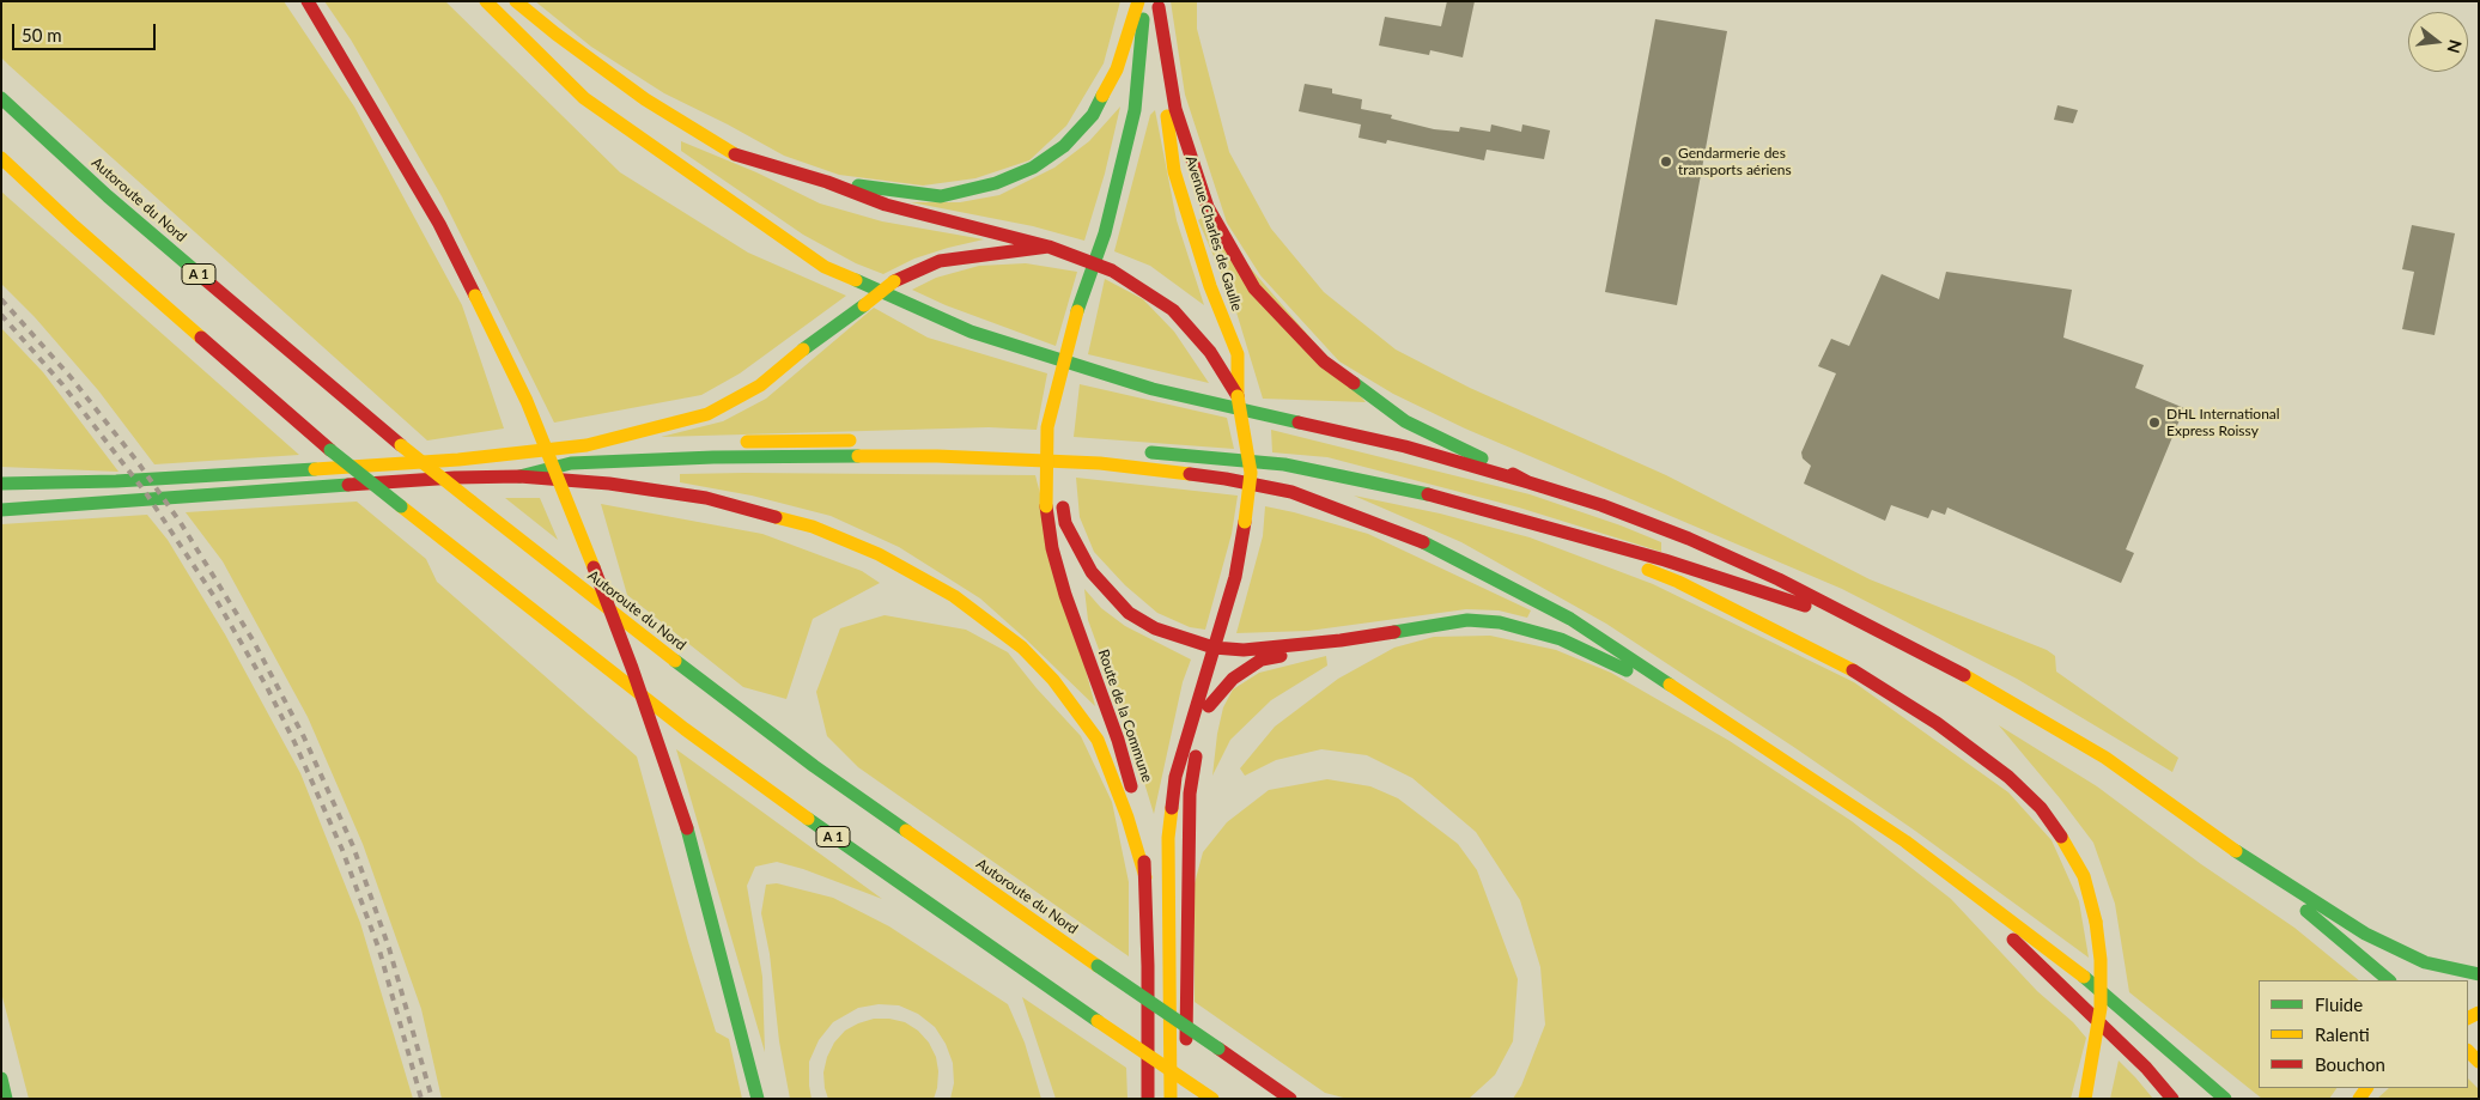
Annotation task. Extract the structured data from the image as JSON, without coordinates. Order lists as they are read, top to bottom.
{
  "streets": {
    "main road": [
      "Autoroute du Nord",
      "Avenue Charles de Gaulle",
      "A 1",
      "Route de la Commune"
    ]
  },
  "places": ["Gendarmerie des transports aériens", "DHL International Express Roissy"],
  "legend": ["Fluide", "Ralenti", "Bouchon"],
  "scale_bar": "50 m",
  "north": "right"
}
